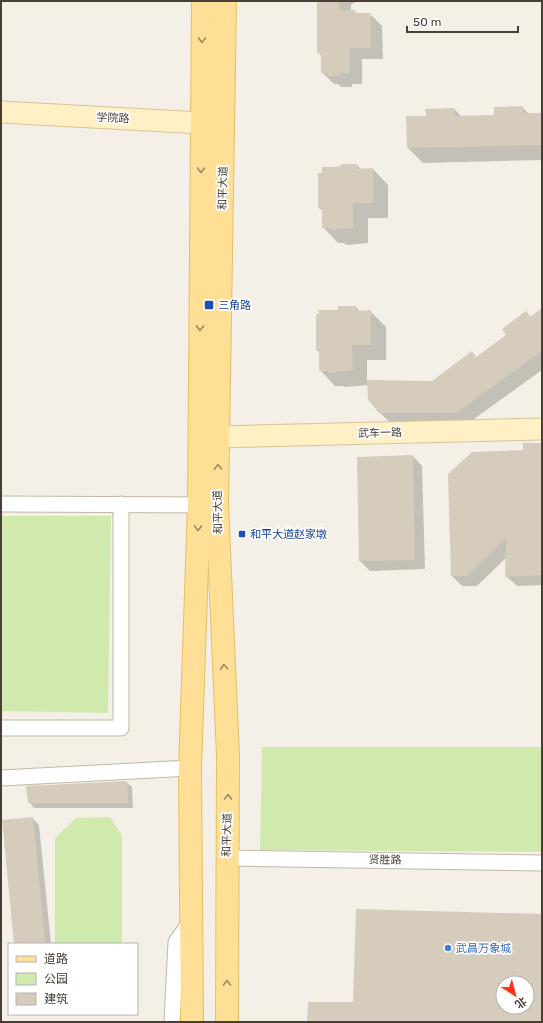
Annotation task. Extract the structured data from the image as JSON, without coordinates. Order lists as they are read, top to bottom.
{
  "streets": {
    "main road": ["和平大道"],
    "street": ["学院路", "武车一路", "贤胜路"]
  },
  "crossings": [
    ["学院路", "和平大道"],
    ["和平大道", "武车一路"],
    ["和平大道", "贤胜路"]
  ],
  "places": {
    "transit": ["三角路", "和平大道赵家墩"],
    "other": ["武昌万象城"]
  },
  "legend": ["道路", "公园", "建筑"],
  "scale_bar": "50 m",
  "north": "bottom right"
}
